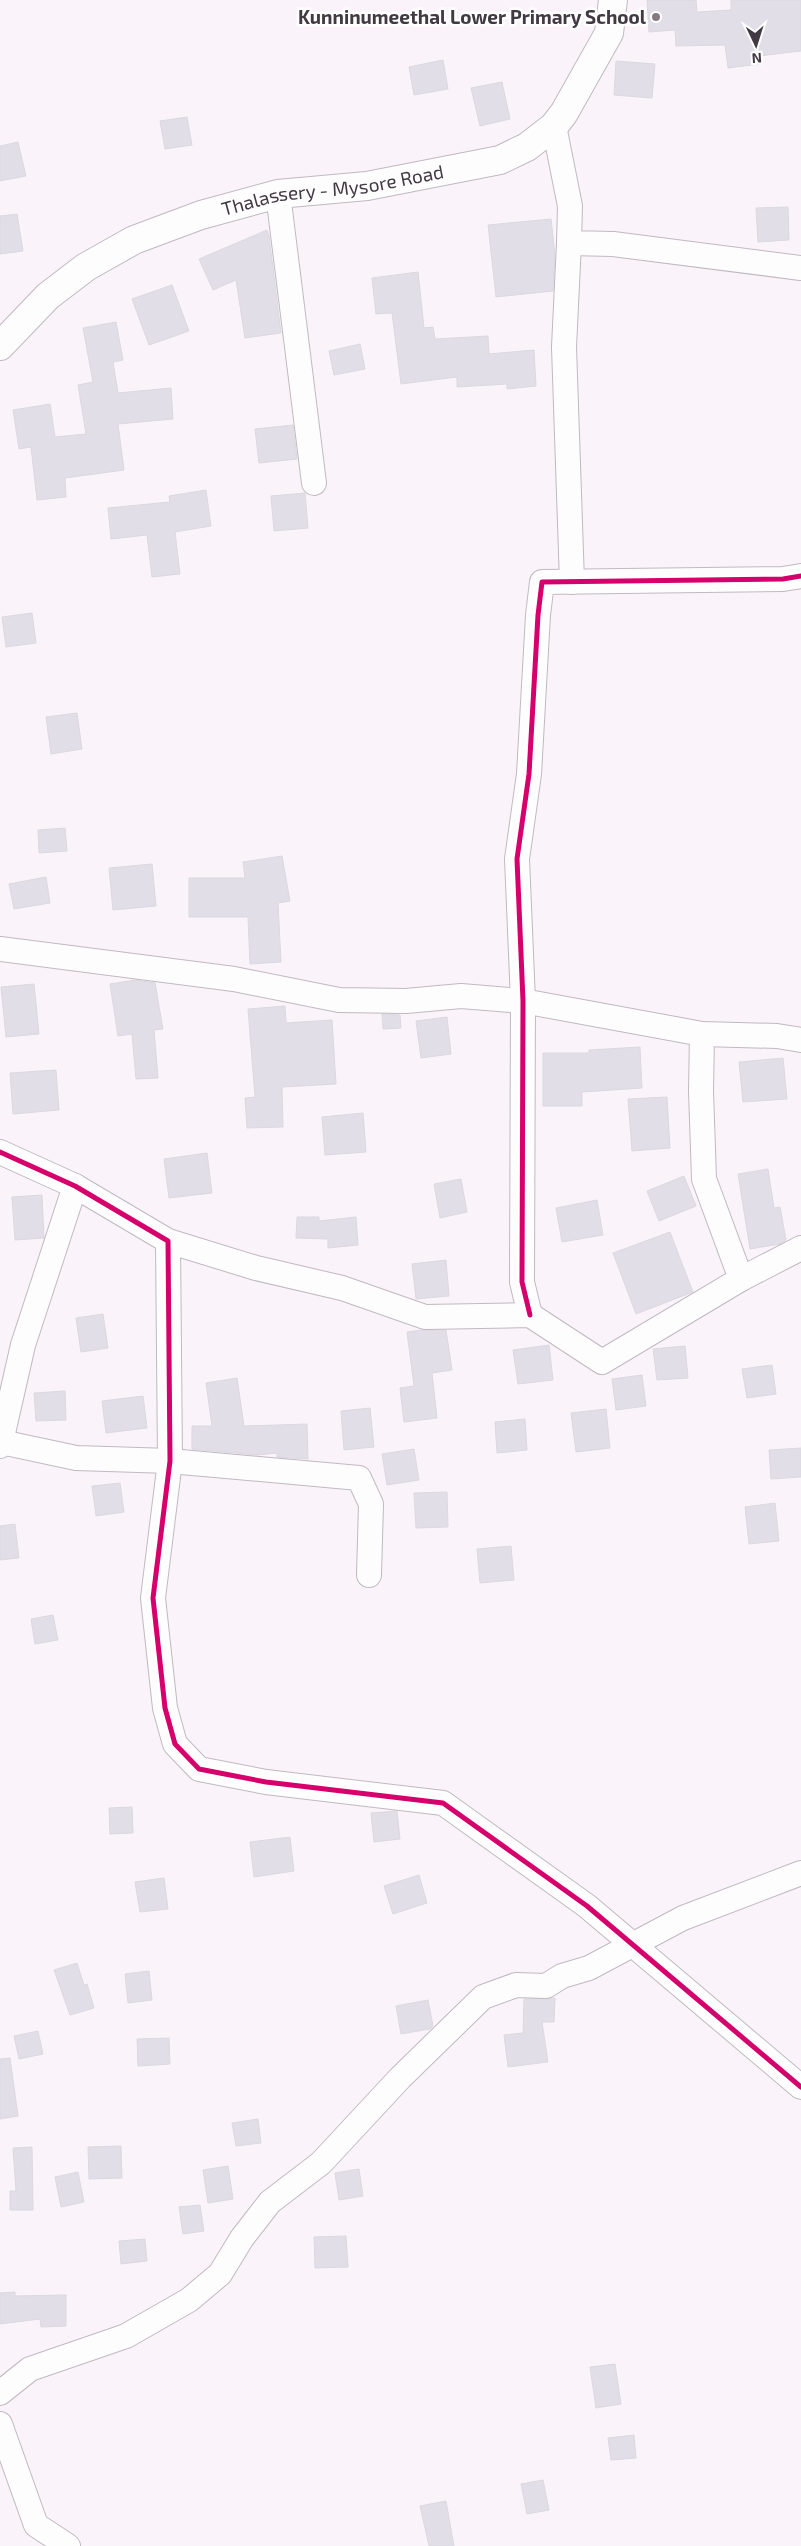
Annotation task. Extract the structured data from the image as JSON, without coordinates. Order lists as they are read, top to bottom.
{
  "streets": {
    "main road": ["Thalassery - Mysore Road"]
  },
  "places": ["Kunninumeethal Lower Primary School"],
  "north": "bottom"
}
